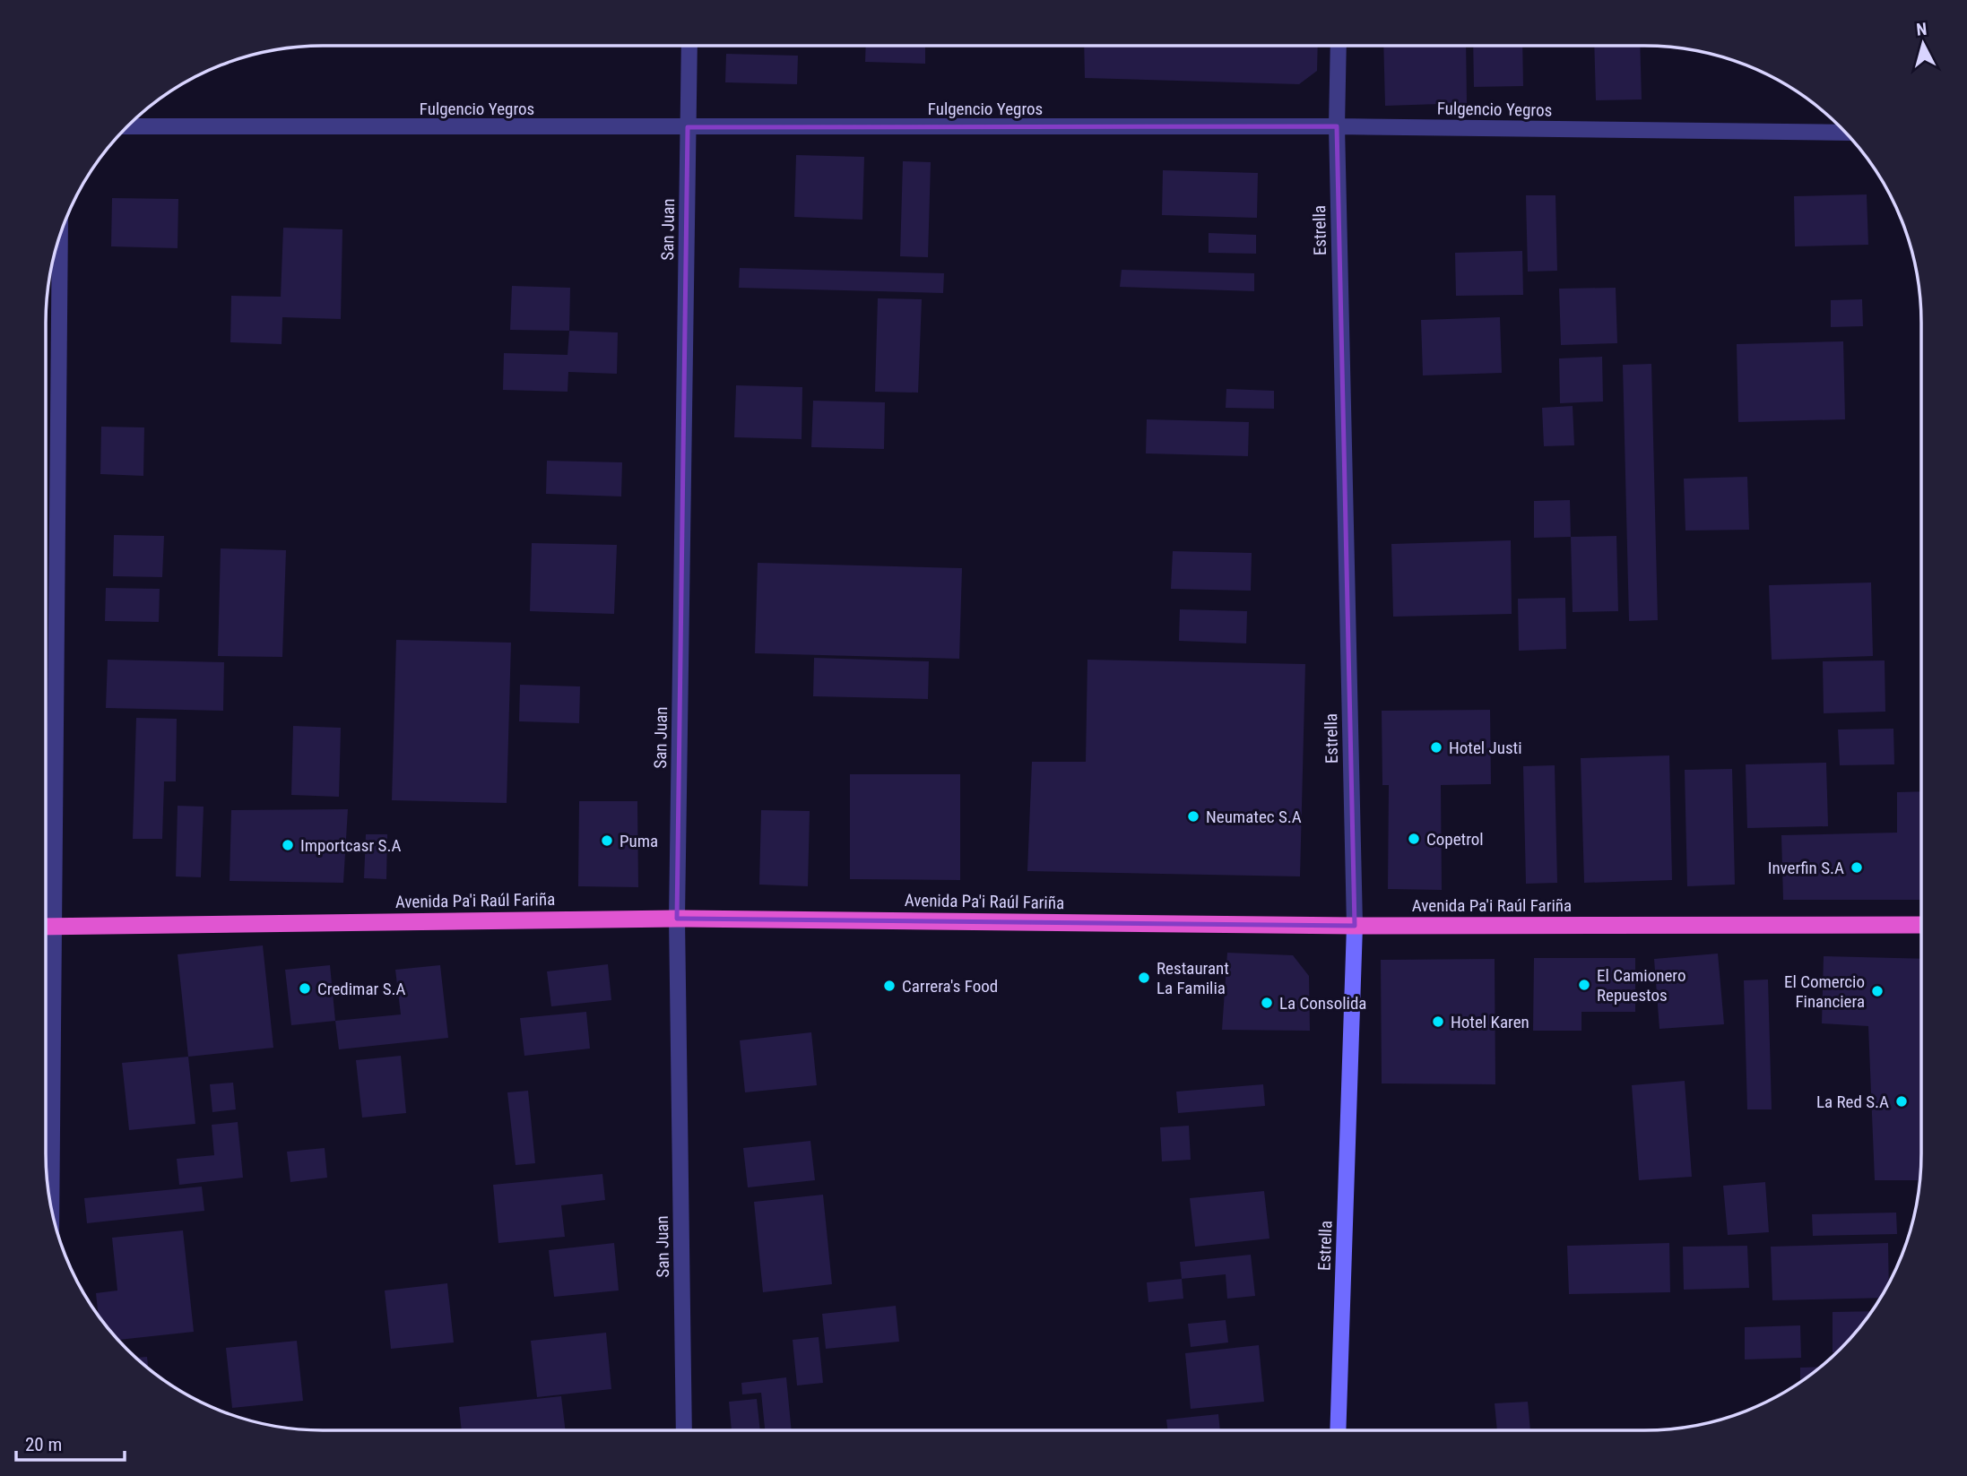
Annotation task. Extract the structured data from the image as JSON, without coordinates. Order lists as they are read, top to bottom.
{
  "streets": {
    "highway": ["Avenida Pa'i Raúl Fariña"],
    "main road": ["Estrella"],
    "street": ["Fulgencio Yegros", "San Juan"]
  },
  "crossings": [
    ["Fulgencio Yegros", "San Juan"],
    ["Fulgencio Yegros", "Estrella"],
    ["San Juan", "Avenida Pa'i Raúl Fariña"],
    ["Estrella", "Avenida Pa'i Raúl Fariña"]
  ],
  "places": [
    "Hotel Justi",
    "Neumatec S.A",
    "Copetrol",
    "Puma",
    "Importcasr S.A",
    "Inverfin S.A",
    "Restaurant La Familia",
    "El Camionero Repuestos",
    "Carrera's Food",
    "Credimar S.A",
    "El Comercio Financiera",
    "La Consolida",
    "Hotel Karen",
    "La Red S.A"
  ],
  "scale_bar": "20 m",
  "north": "top"
}
